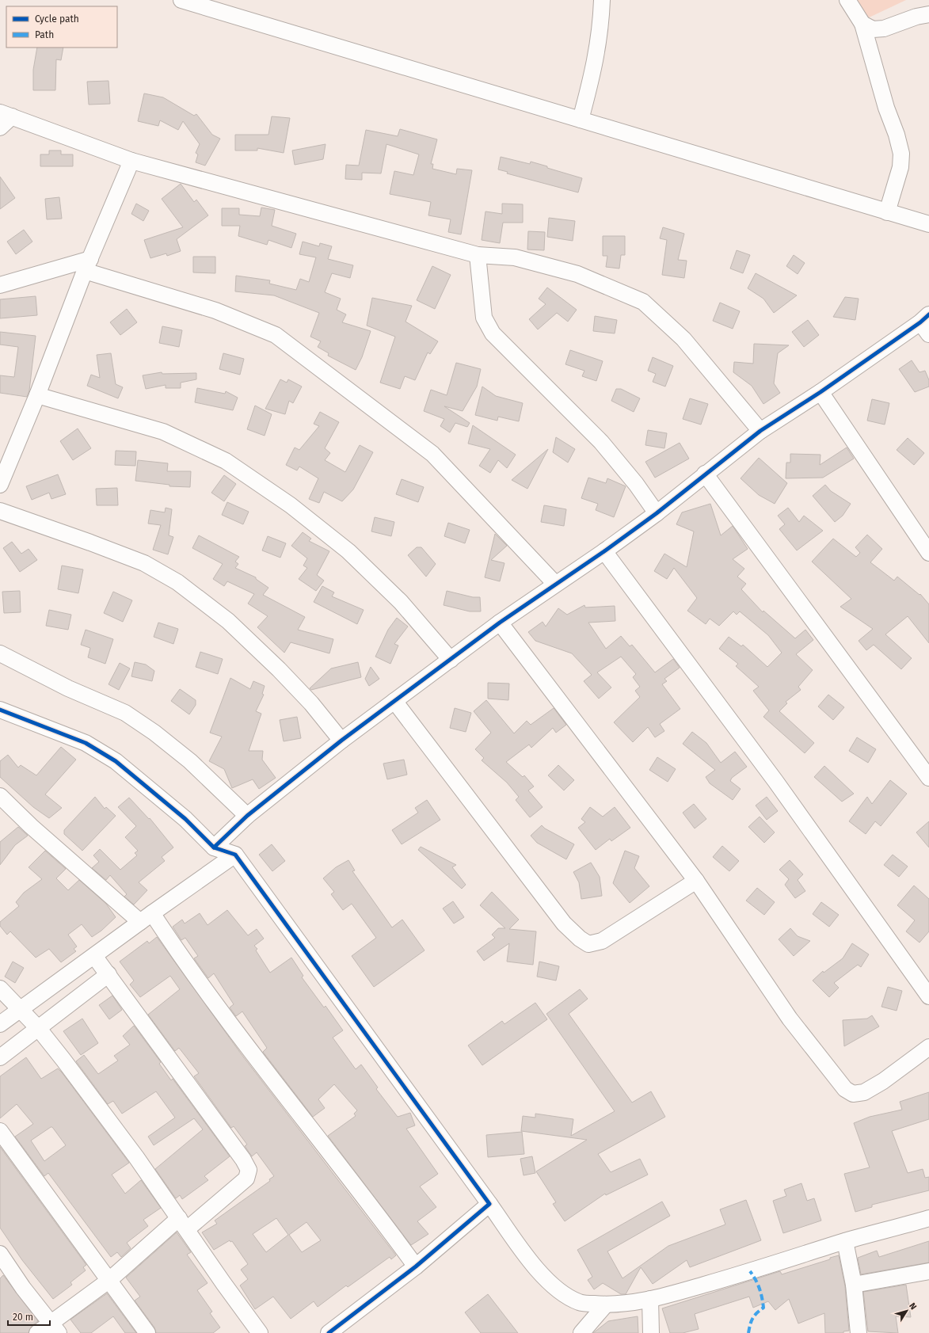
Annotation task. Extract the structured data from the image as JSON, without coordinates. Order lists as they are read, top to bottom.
{
  "legend": ["Cycle path", "Path"],
  "scale_bar": "20 m",
  "north": "top right"
}
